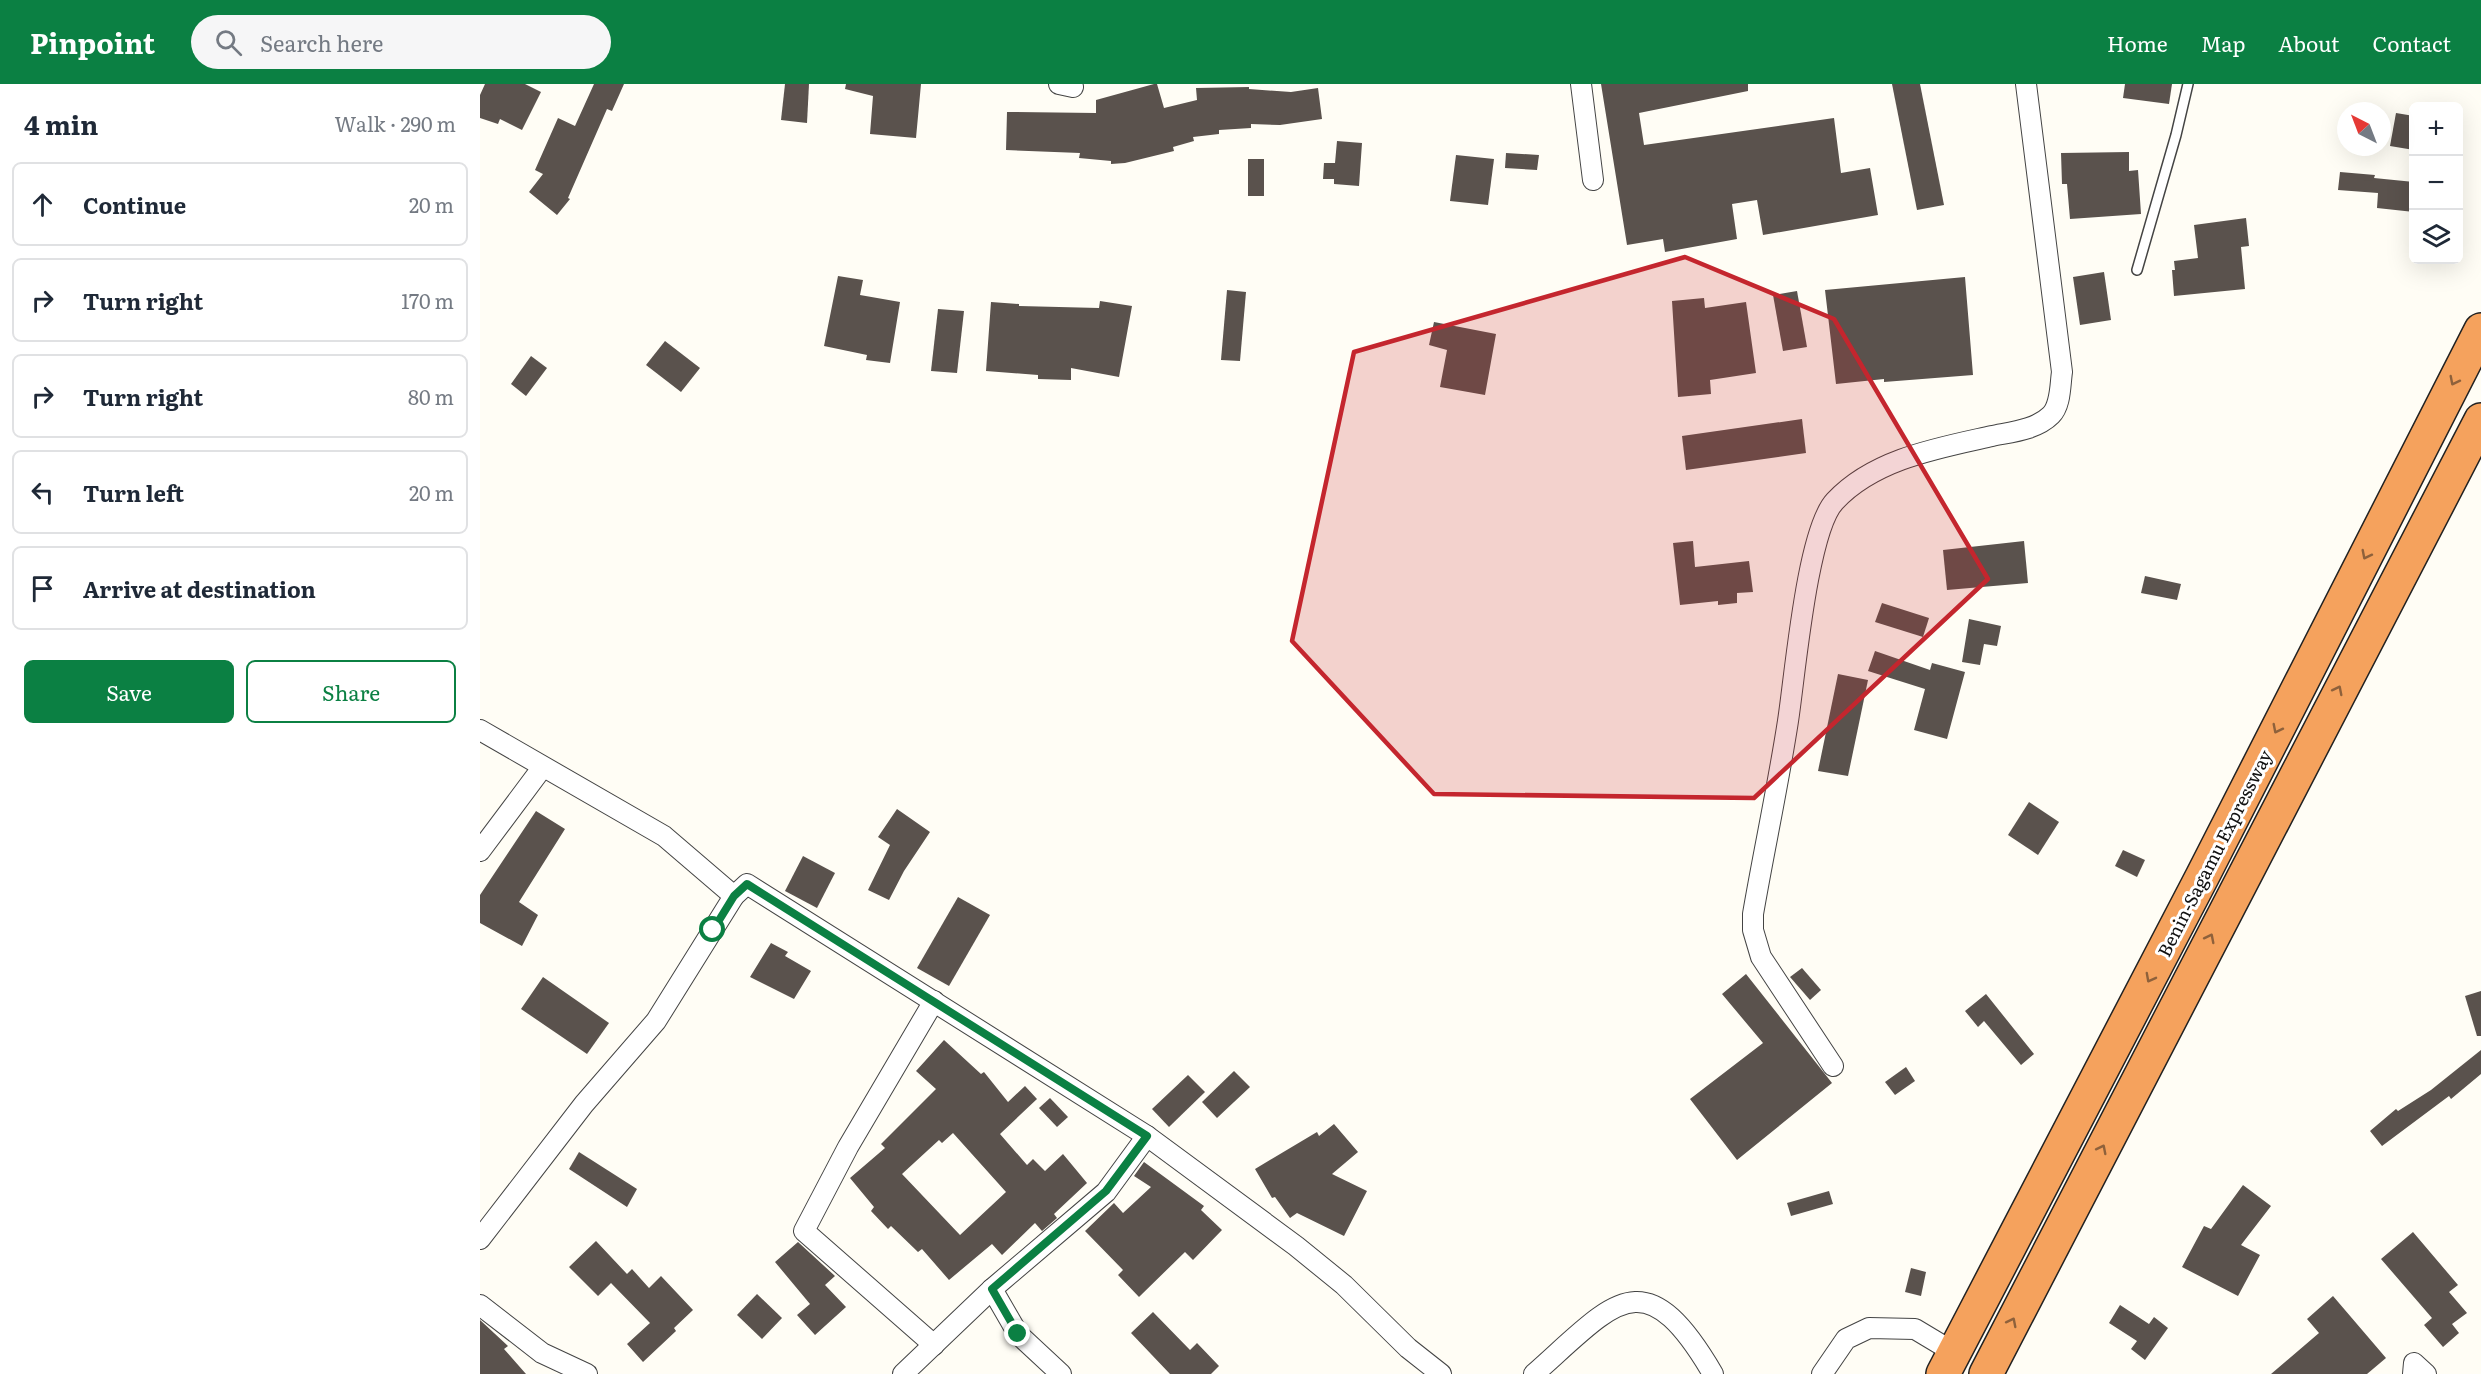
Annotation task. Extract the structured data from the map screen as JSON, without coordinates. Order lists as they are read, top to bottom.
{
  "streets": {
    "highway": ["Benin-Sagamu Expressway"]
  },
  "north": "top left",
  "page": {
    "header": "Pinpoint",
    "search": "Search here",
    "nav": [
      "Home",
      "Map",
      "About",
      "Contact"
    ],
    "heading": ["4 min", "Walk · 290 m"],
    "map_buttons": ["+", "−"],
    "list": [
      ["Continue", "20 m"],
      ["Turn right", "170 m"],
      ["Turn right", "80 m"],
      ["Turn left", "20 m"],
      "Arrive at destination"
    ],
    "buttons": ["Save", "Share"]
  }
}
